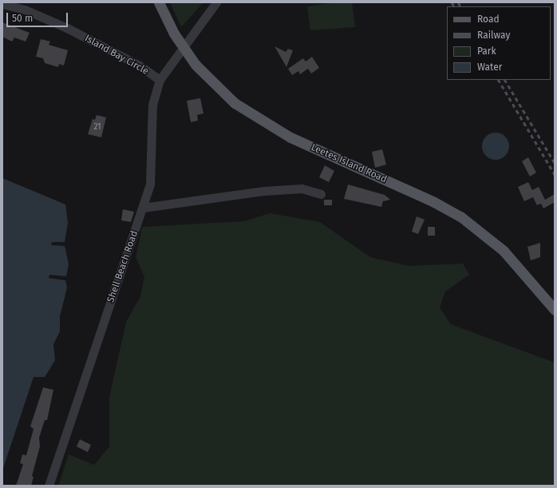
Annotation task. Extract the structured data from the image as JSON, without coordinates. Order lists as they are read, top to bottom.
{
  "streets": {
    "main road": ["Leetes Island Road"],
    "street": ["Island Bay Circle", "Shell Beach Road"]
  },
  "crossings": [
    ["Island Bay Circle", "Shell Beach Road"],
    ["Leetes Island Road", "Shell Beach Road"]
  ],
  "house_numbers": ["21"],
  "legend": [
    "Road",
    "Railway",
    "Park",
    "Water"
  ],
  "scale_bar": "50 m"
}
